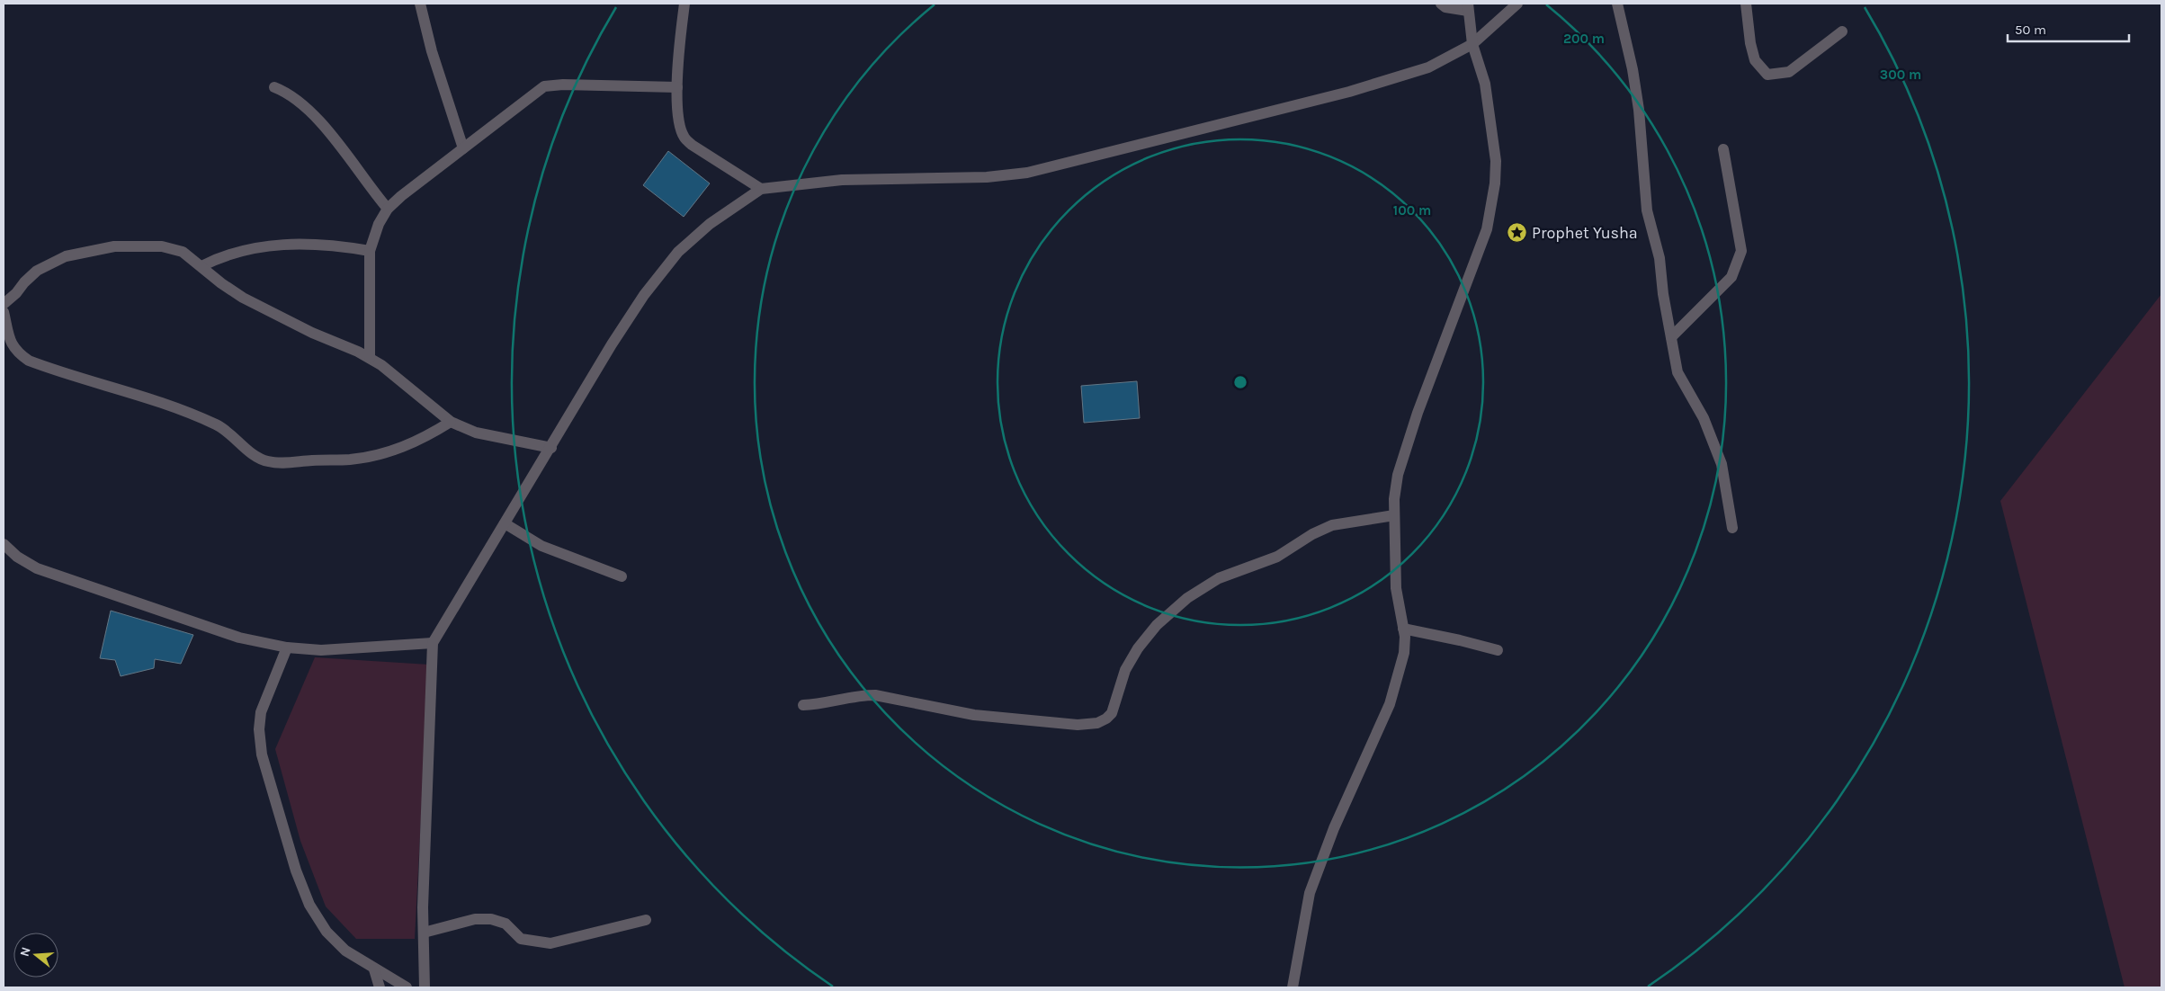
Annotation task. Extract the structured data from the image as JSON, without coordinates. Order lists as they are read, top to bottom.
{
  "places": {
    "place": ["Prophet Yusha"]
  },
  "scale_bar": "50 m",
  "north": "left",
  "rings": ["200 m", "300 m", "100 m"]
}
